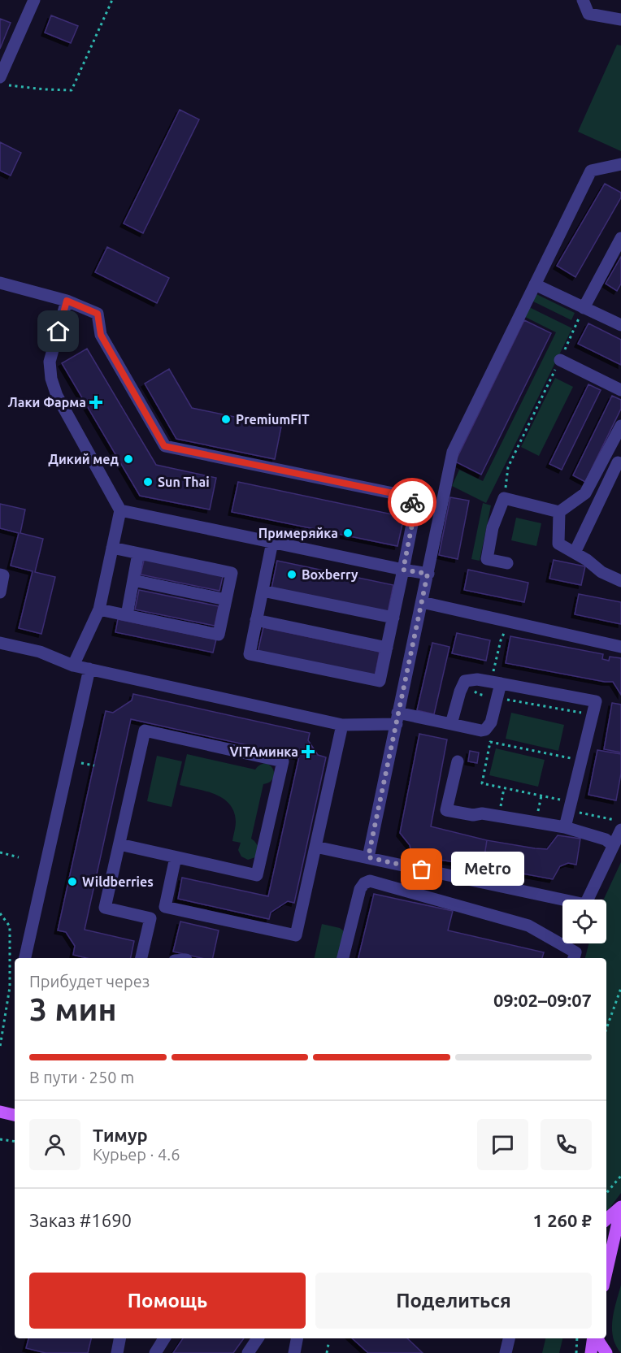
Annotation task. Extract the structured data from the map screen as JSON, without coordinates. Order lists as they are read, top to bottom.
{
  "places": {
    "health": ["Лаки Фарма", "VITAминка"],
    "other": [
      "PremiumFIT",
      "Дикий мед",
      "Sun Thai",
      "Примеряйка",
      "Boxberry",
      "Metro",
      "Wildberries"
    ]
  },
  "page": {
    "bubble": "Metro",
    "heading": ["3 мин", "Прибудет через", "09:02–09:07"],
    "panel": [
      "Тимур",
      "Курьер · 4.6",
      "Заказ #1690",
      "1 260 ₽"
    ],
    "bar": "В пути · 250 m",
    "buttons": ["Помощь", "Поделиться"]
  }
}
